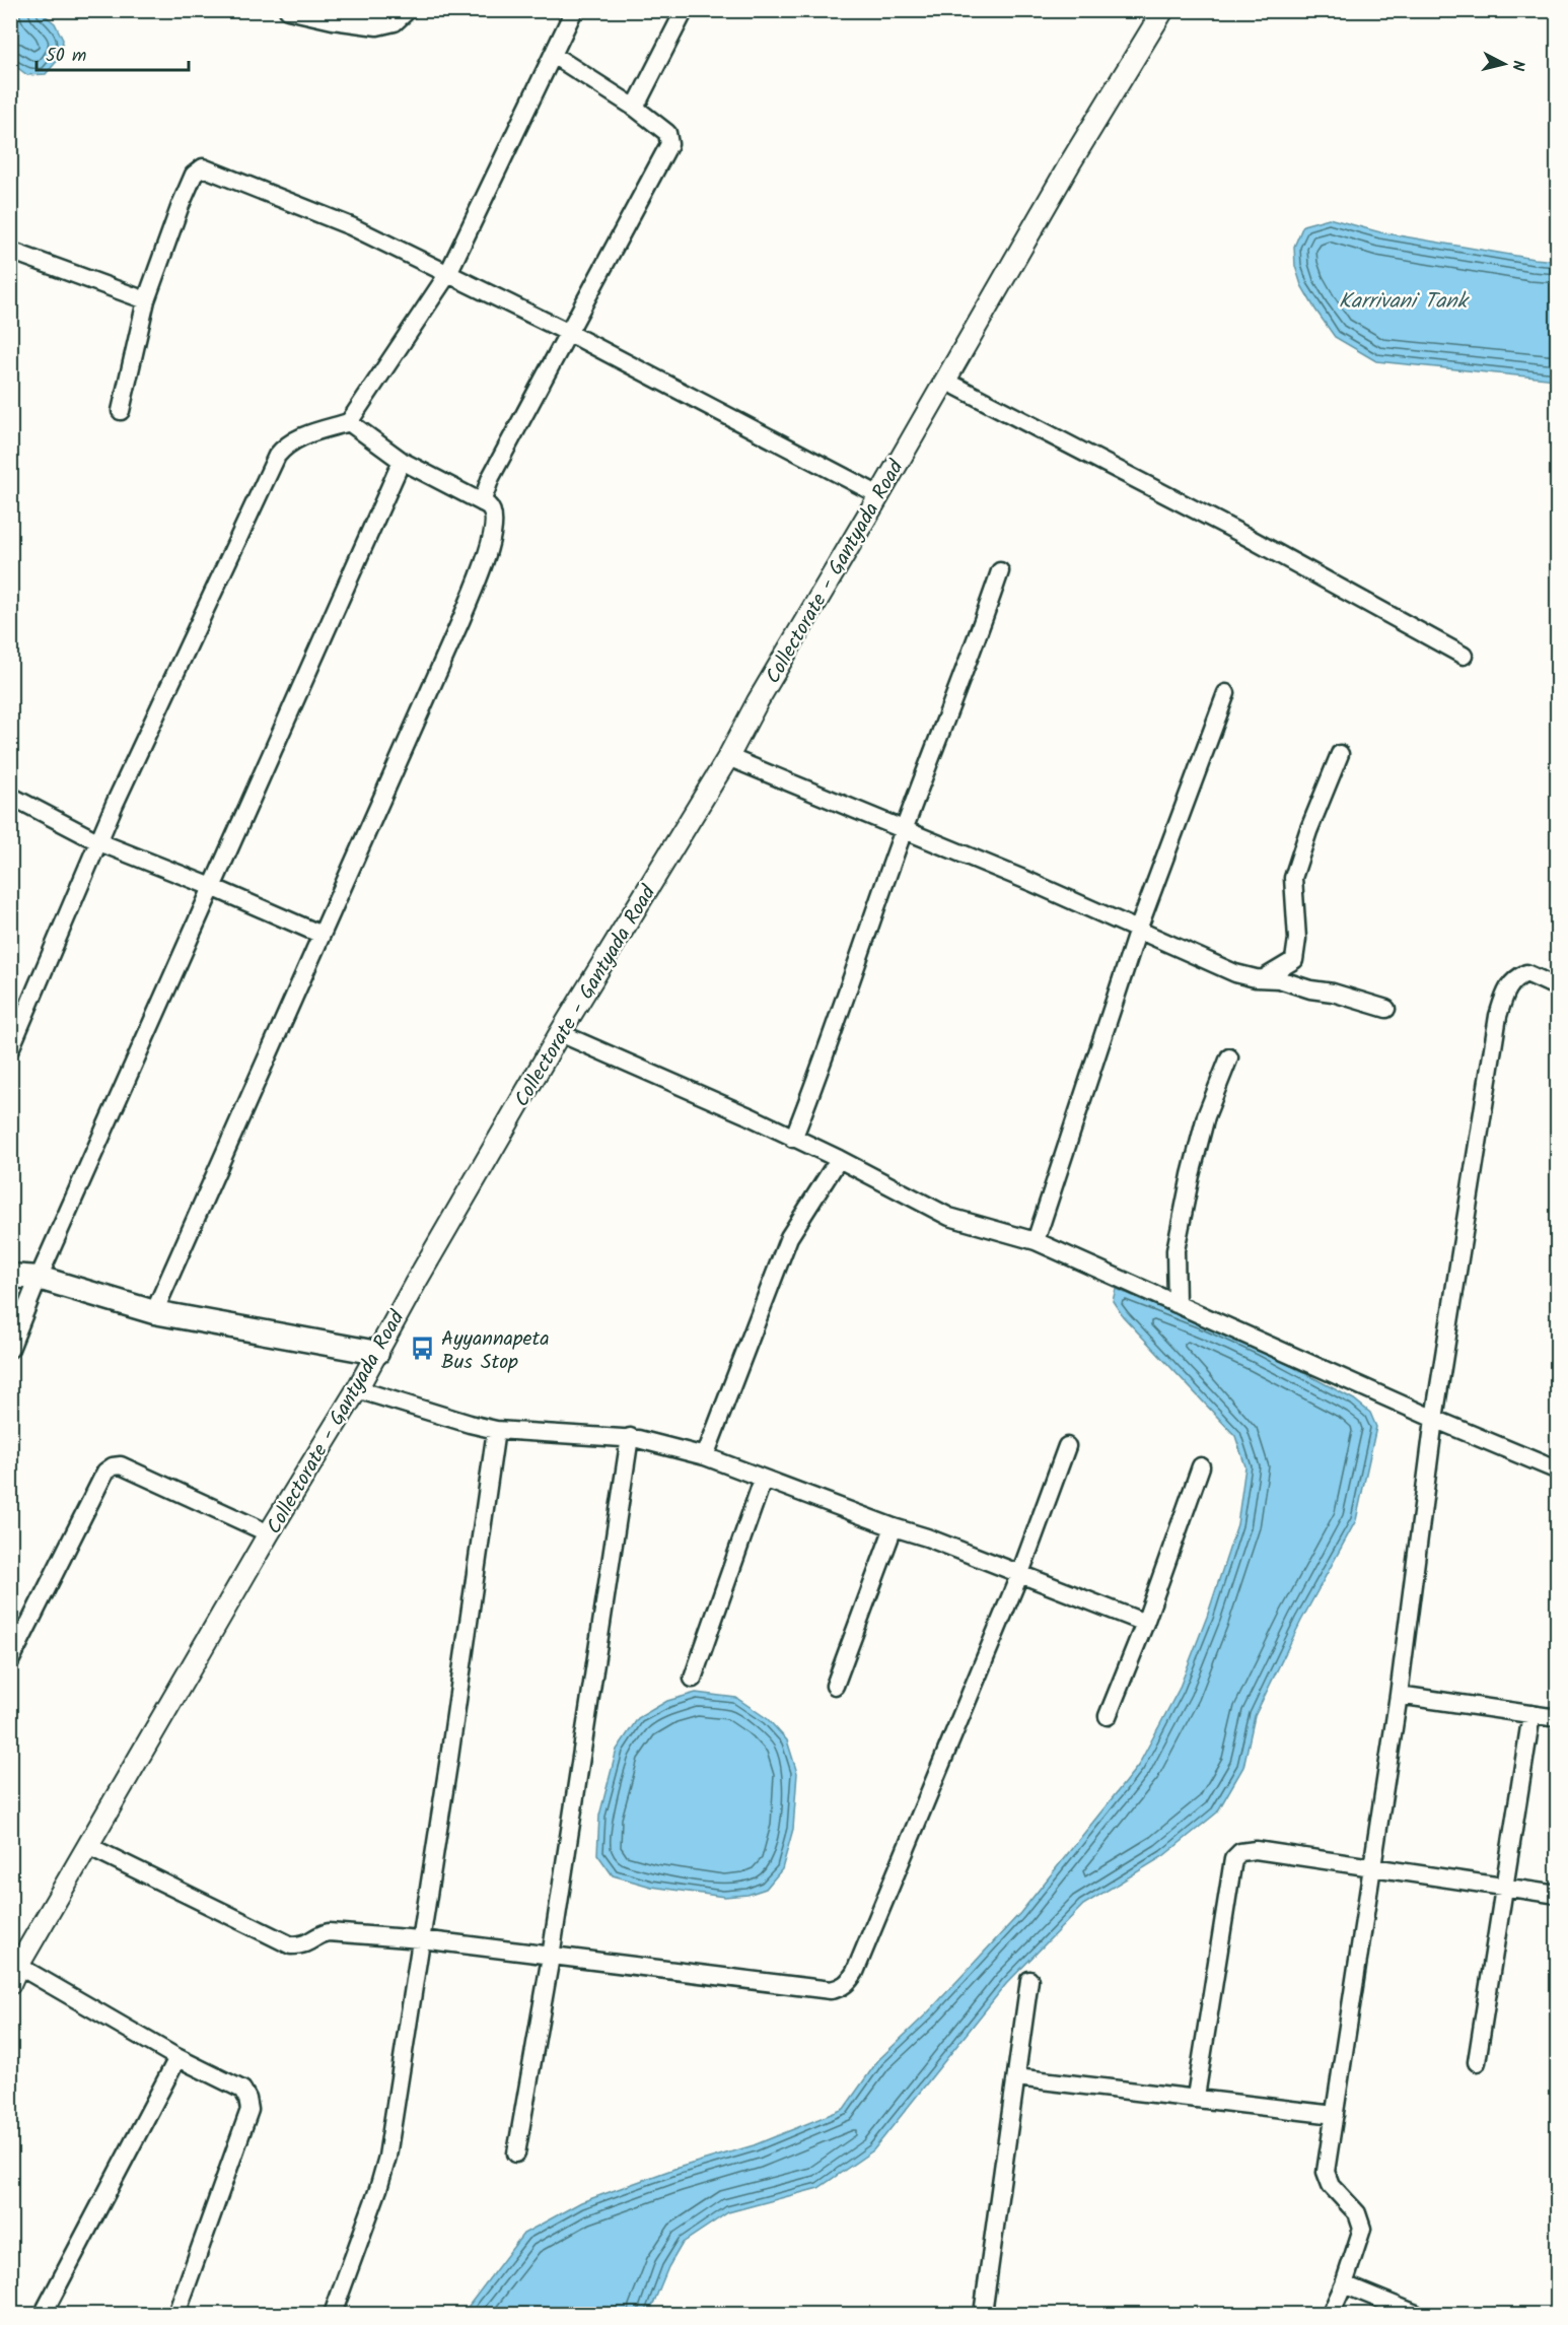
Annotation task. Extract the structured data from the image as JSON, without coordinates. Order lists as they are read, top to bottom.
{
  "streets": {
    "street": ["Collectorate - Gantyada Road"]
  },
  "water": ["Karrivani Tank"],
  "places": {
    "bus stop": ["Ayyannapeta Bus Stop"]
  },
  "scale_bar": "50 m",
  "north": "right"
}
